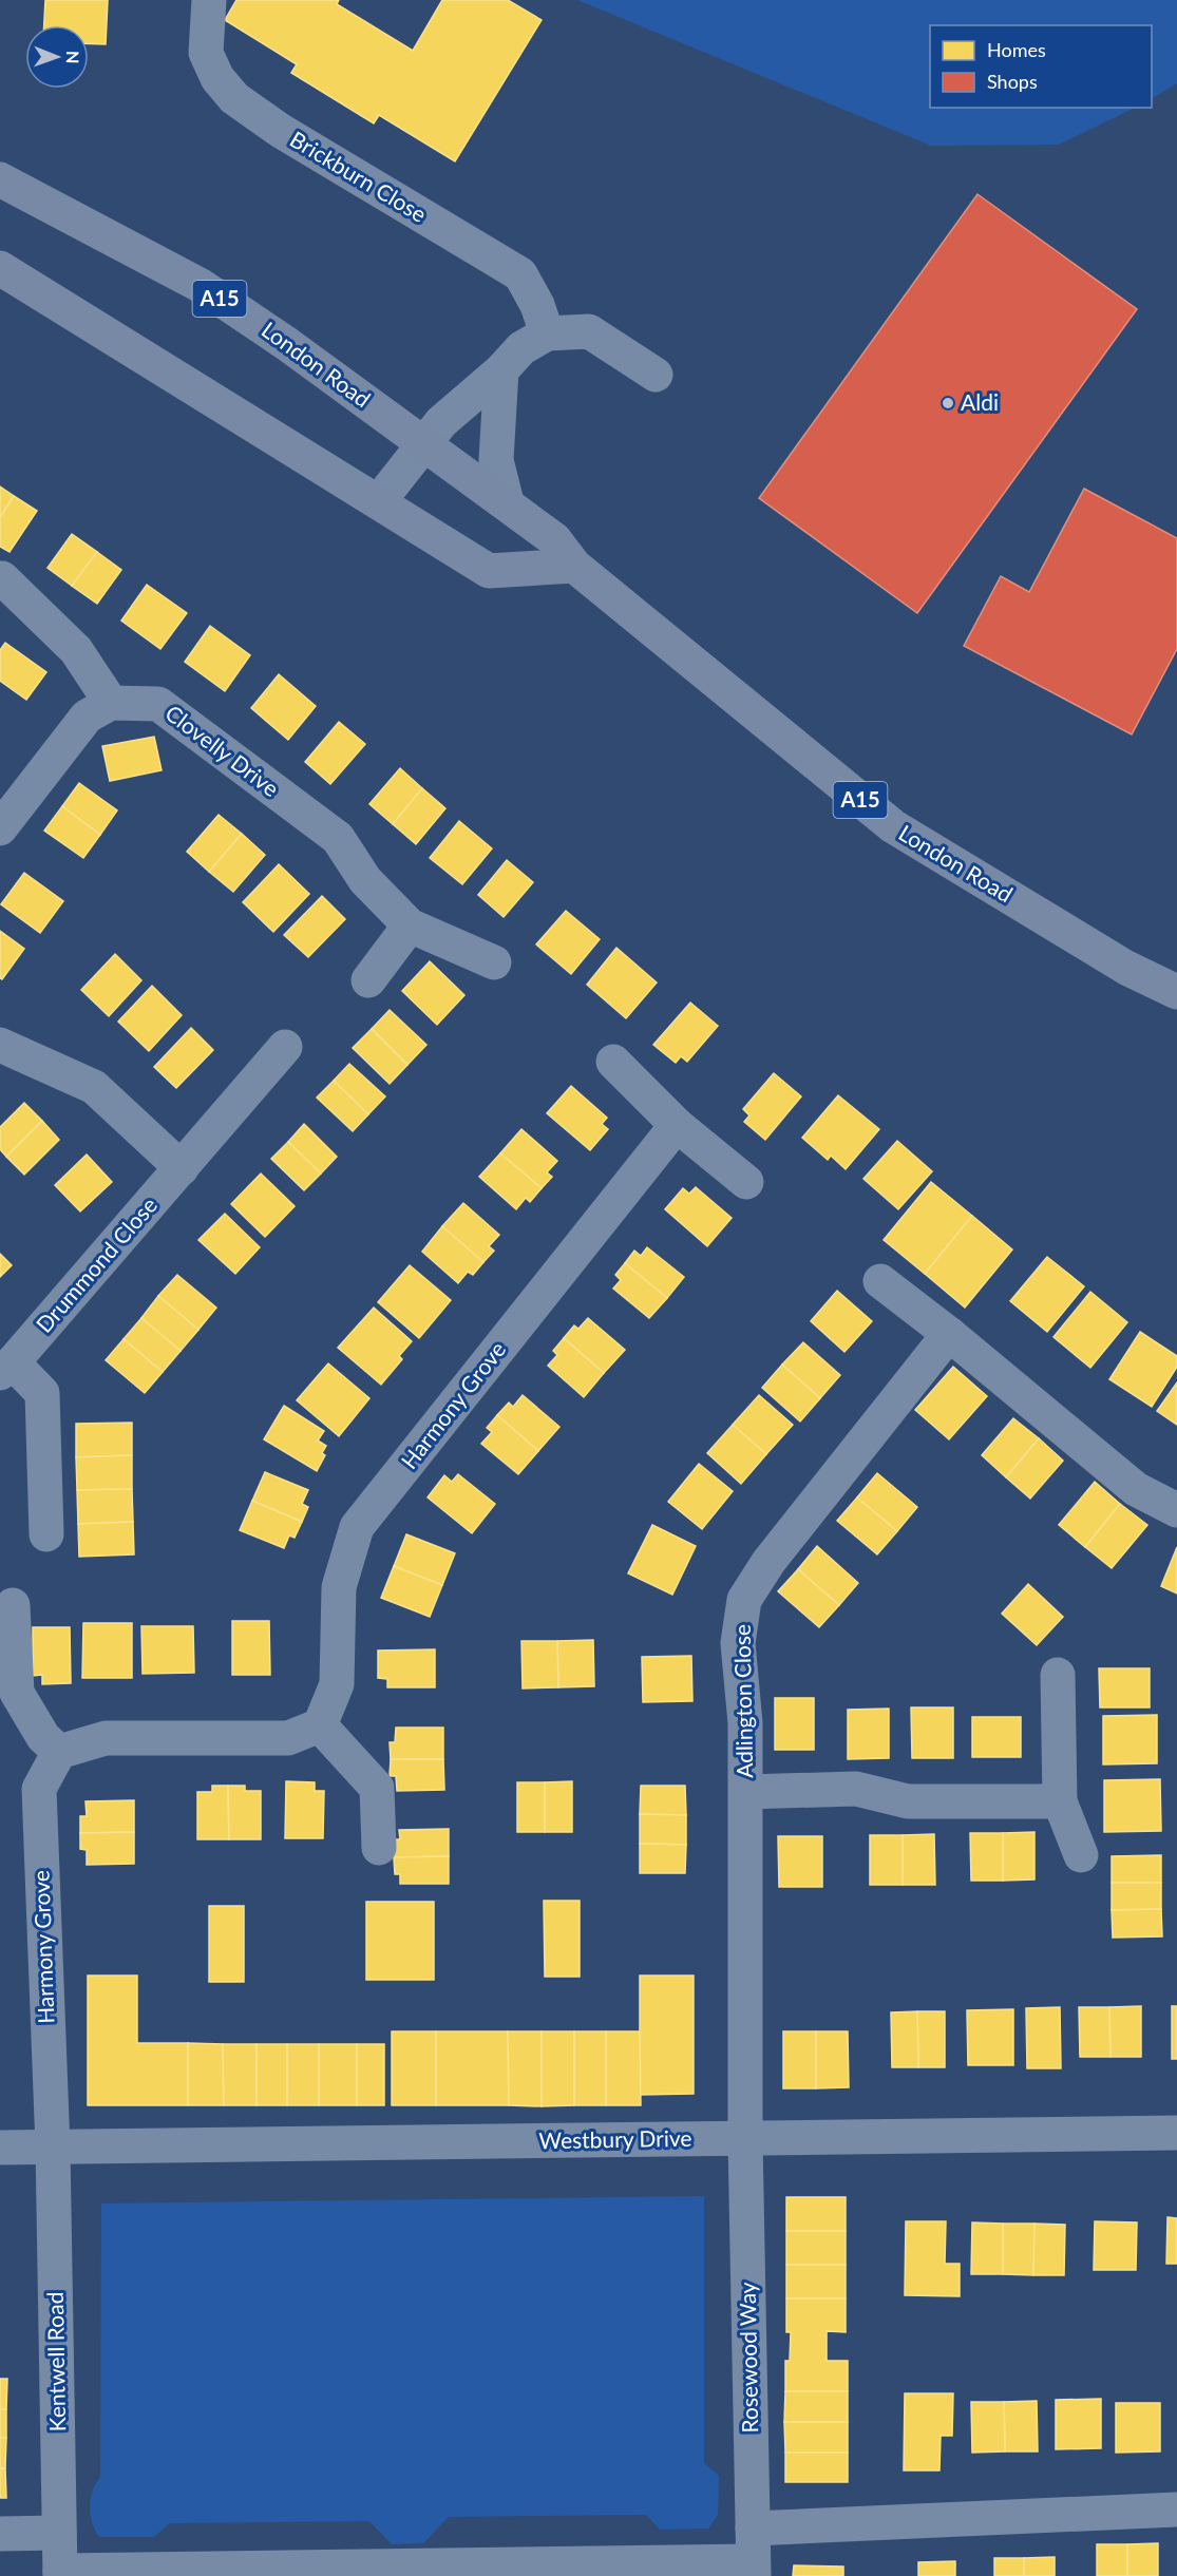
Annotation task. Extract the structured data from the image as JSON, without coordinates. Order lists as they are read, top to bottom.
{
  "streets": {
    "main road": ["A15", "London Road"],
    "street": [
      "Brickburn Close",
      "Clovelly Drive",
      "Drummond Close",
      "Harmony Grove",
      "Adlington Close",
      "Westbury Drive",
      "Rosewood Way",
      "Kentwell Road"
    ]
  },
  "crossings": [
    ["Harmony Grove", "Westbury Drive"],
    ["Harmony Grove", "Kentwell Road"],
    ["Adlington Close", "Westbury Drive"],
    ["Adlington Close", "Rosewood Way"],
    ["Westbury Drive", "Rosewood Way"],
    ["Westbury Drive", "Kentwell Road"]
  ],
  "places": ["Aldi"],
  "legend": ["Homes", "Shops"],
  "north": "right"
}
